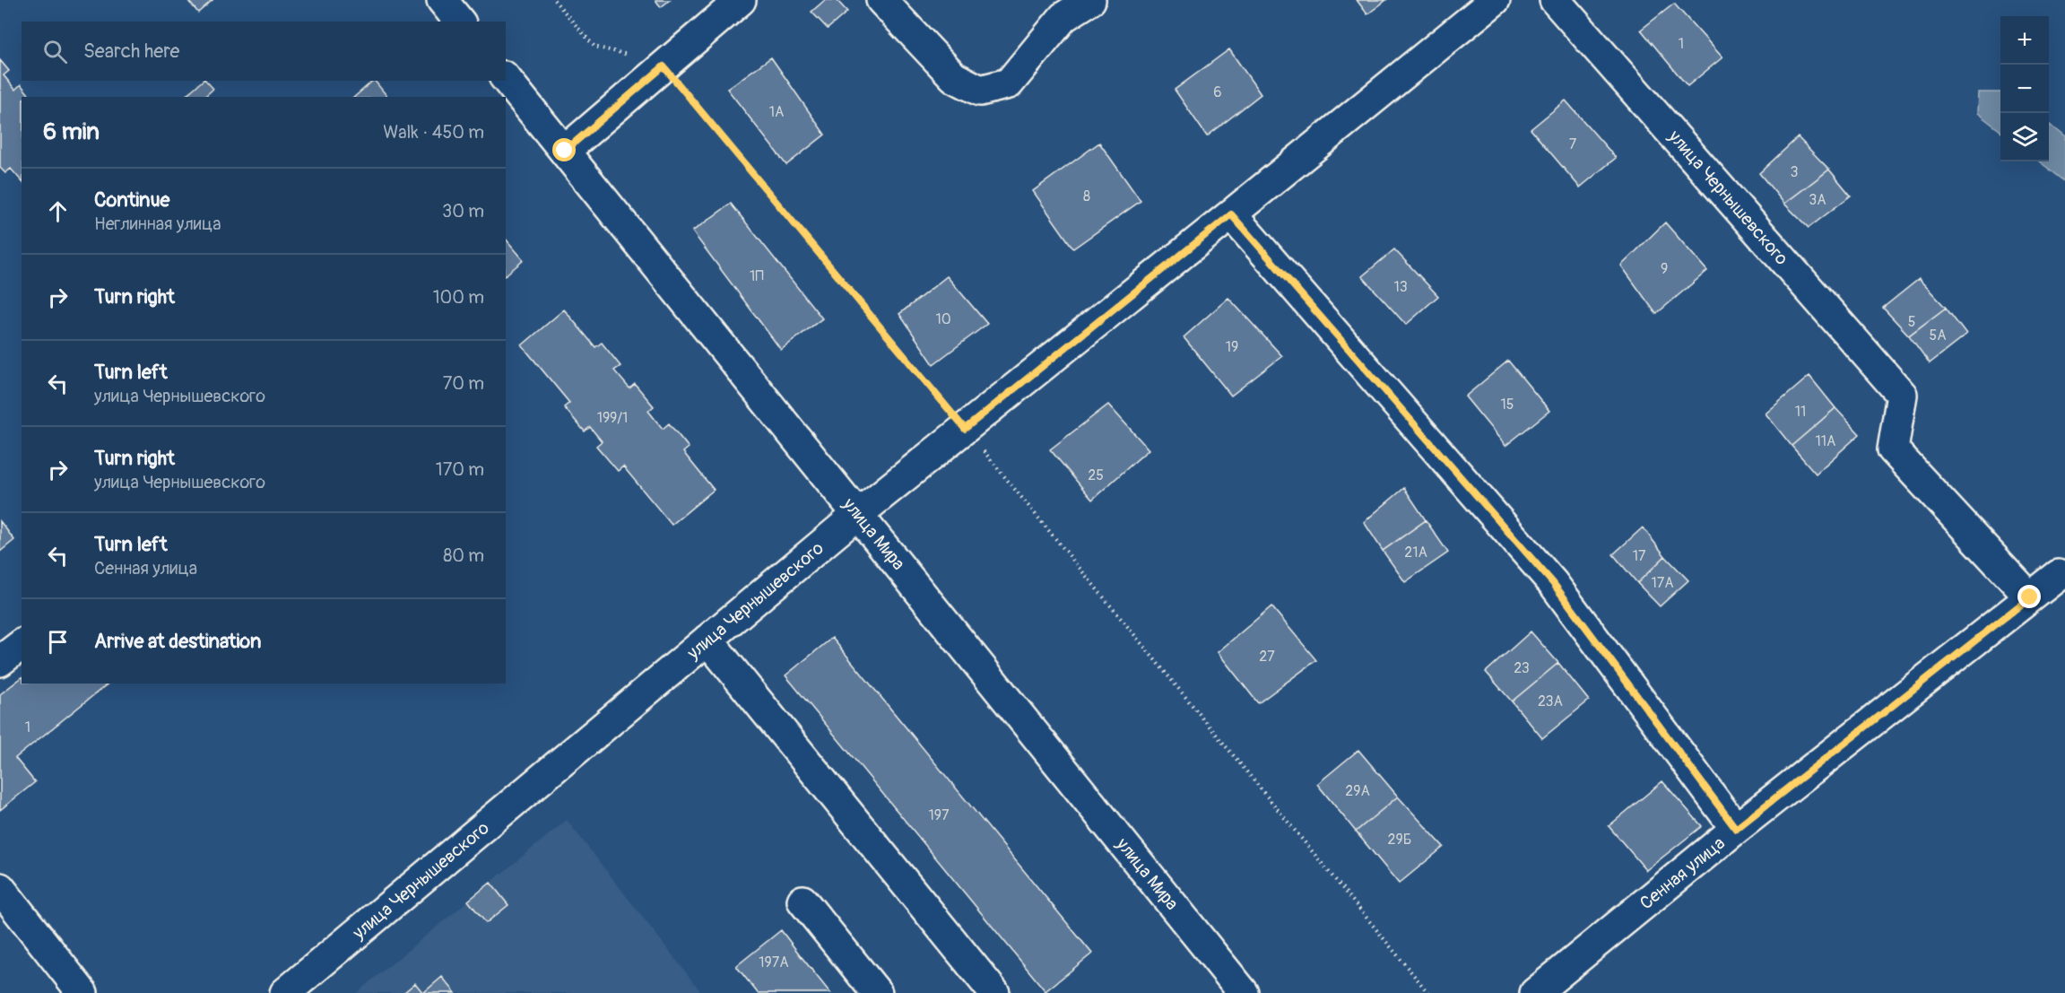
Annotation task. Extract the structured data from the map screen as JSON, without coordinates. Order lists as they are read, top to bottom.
{
  "streets": {
    "street": ["улица Чернышевского", "улица Мира", "Сенная улица"]
  },
  "crossings": [
    ["улица Чернышевского", "улица Мира"],
    ["улица Чернышевского", "Сенная улица"]
  ],
  "house_numbers": [
    "1",
    "6",
    "1А",
    "7",
    "3",
    "8",
    "3А",
    "9",
    "1П",
    "13",
    "10",
    "5",
    "5А",
    "19",
    "15",
    "11",
    "199/1",
    "11А",
    "25",
    "21А",
    "17",
    "17А",
    "27",
    "23",
    "23А",
    "1",
    "29А",
    "197",
    "29Б",
    "197А"
  ],
  "page": {
    "map_buttons": ["+", "−"],
    "search": "Search here",
    "heading": ["6 min", "Walk · 450 m"],
    "list": [
      ["Continue", "Неглинная улица", "30 m"],
      ["Turn right", "100 m"],
      ["Turn left", "улица Чернышевского", "70 m"],
      ["Turn right", "улица Чернышевского", "170 m"],
      ["Turn left", "Сенная улица", "80 m"],
      "Arrive at destination"
    ]
  }
}
